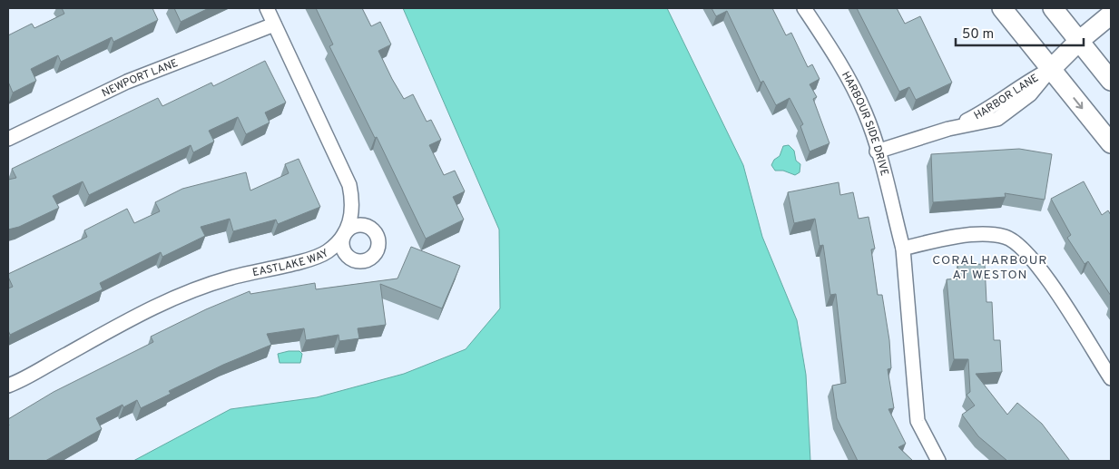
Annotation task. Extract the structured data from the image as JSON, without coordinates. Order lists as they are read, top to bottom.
{
  "streets": {
    "street": [
      "NEWPORT LANE",
      "HARBOR LANE",
      "HARBOUR SIDE DRIVE",
      "EASTLAKE WAY"
    ]
  },
  "crossings": [
    ["NEWPORT LANE", "EASTLAKE WAY"],
    ["HARBOR LANE", "HARBOUR SIDE DRIVE"]
  ],
  "districts": ["CORAL HARBOUR AT WESTON"],
  "scale_bar": "50 m"
}
